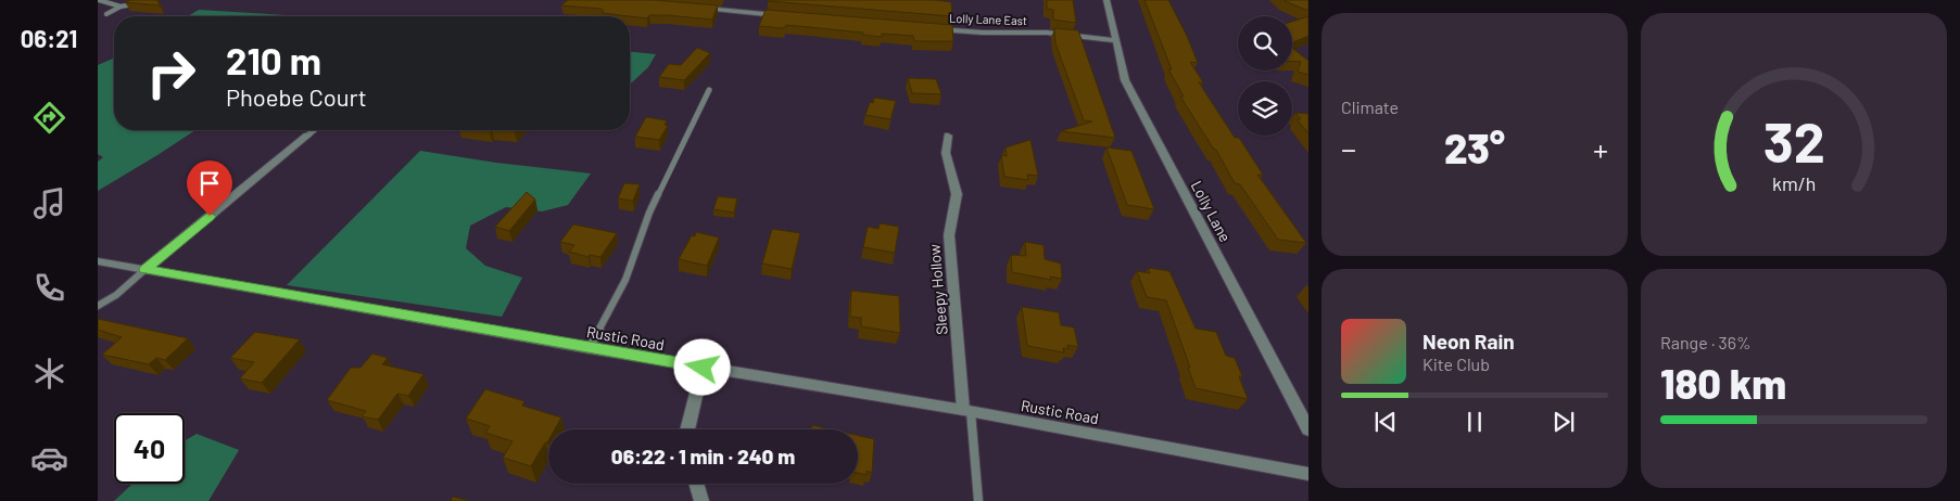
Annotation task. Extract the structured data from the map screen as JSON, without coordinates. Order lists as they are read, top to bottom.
{
  "streets": {
    "street": [
      "Lolly Lane East",
      "Lolly Lane",
      "Sleepy Hollow",
      "Rustic Road"
    ]
  },
  "crossings": [
    ["Lolly Lane East", "Lolly Lane"],
    ["Sleepy Hollow", "Rustic Road"]
  ],
  "page": {
    "tabs": "06:21",
    "tile": [
      "Climate",
      ["Range · 36%", "180 km"]
    ],
    "turn": ["210 m", "Phoebe Court"],
    "heat": ["−", "23°", "+"],
    "song": ["Neon Rain", "Kite Club"],
    "limit": "40",
    "trip": "06:22 · 1 min · 240 m",
    "gauge": ["32", "km/h"]
  }
}
